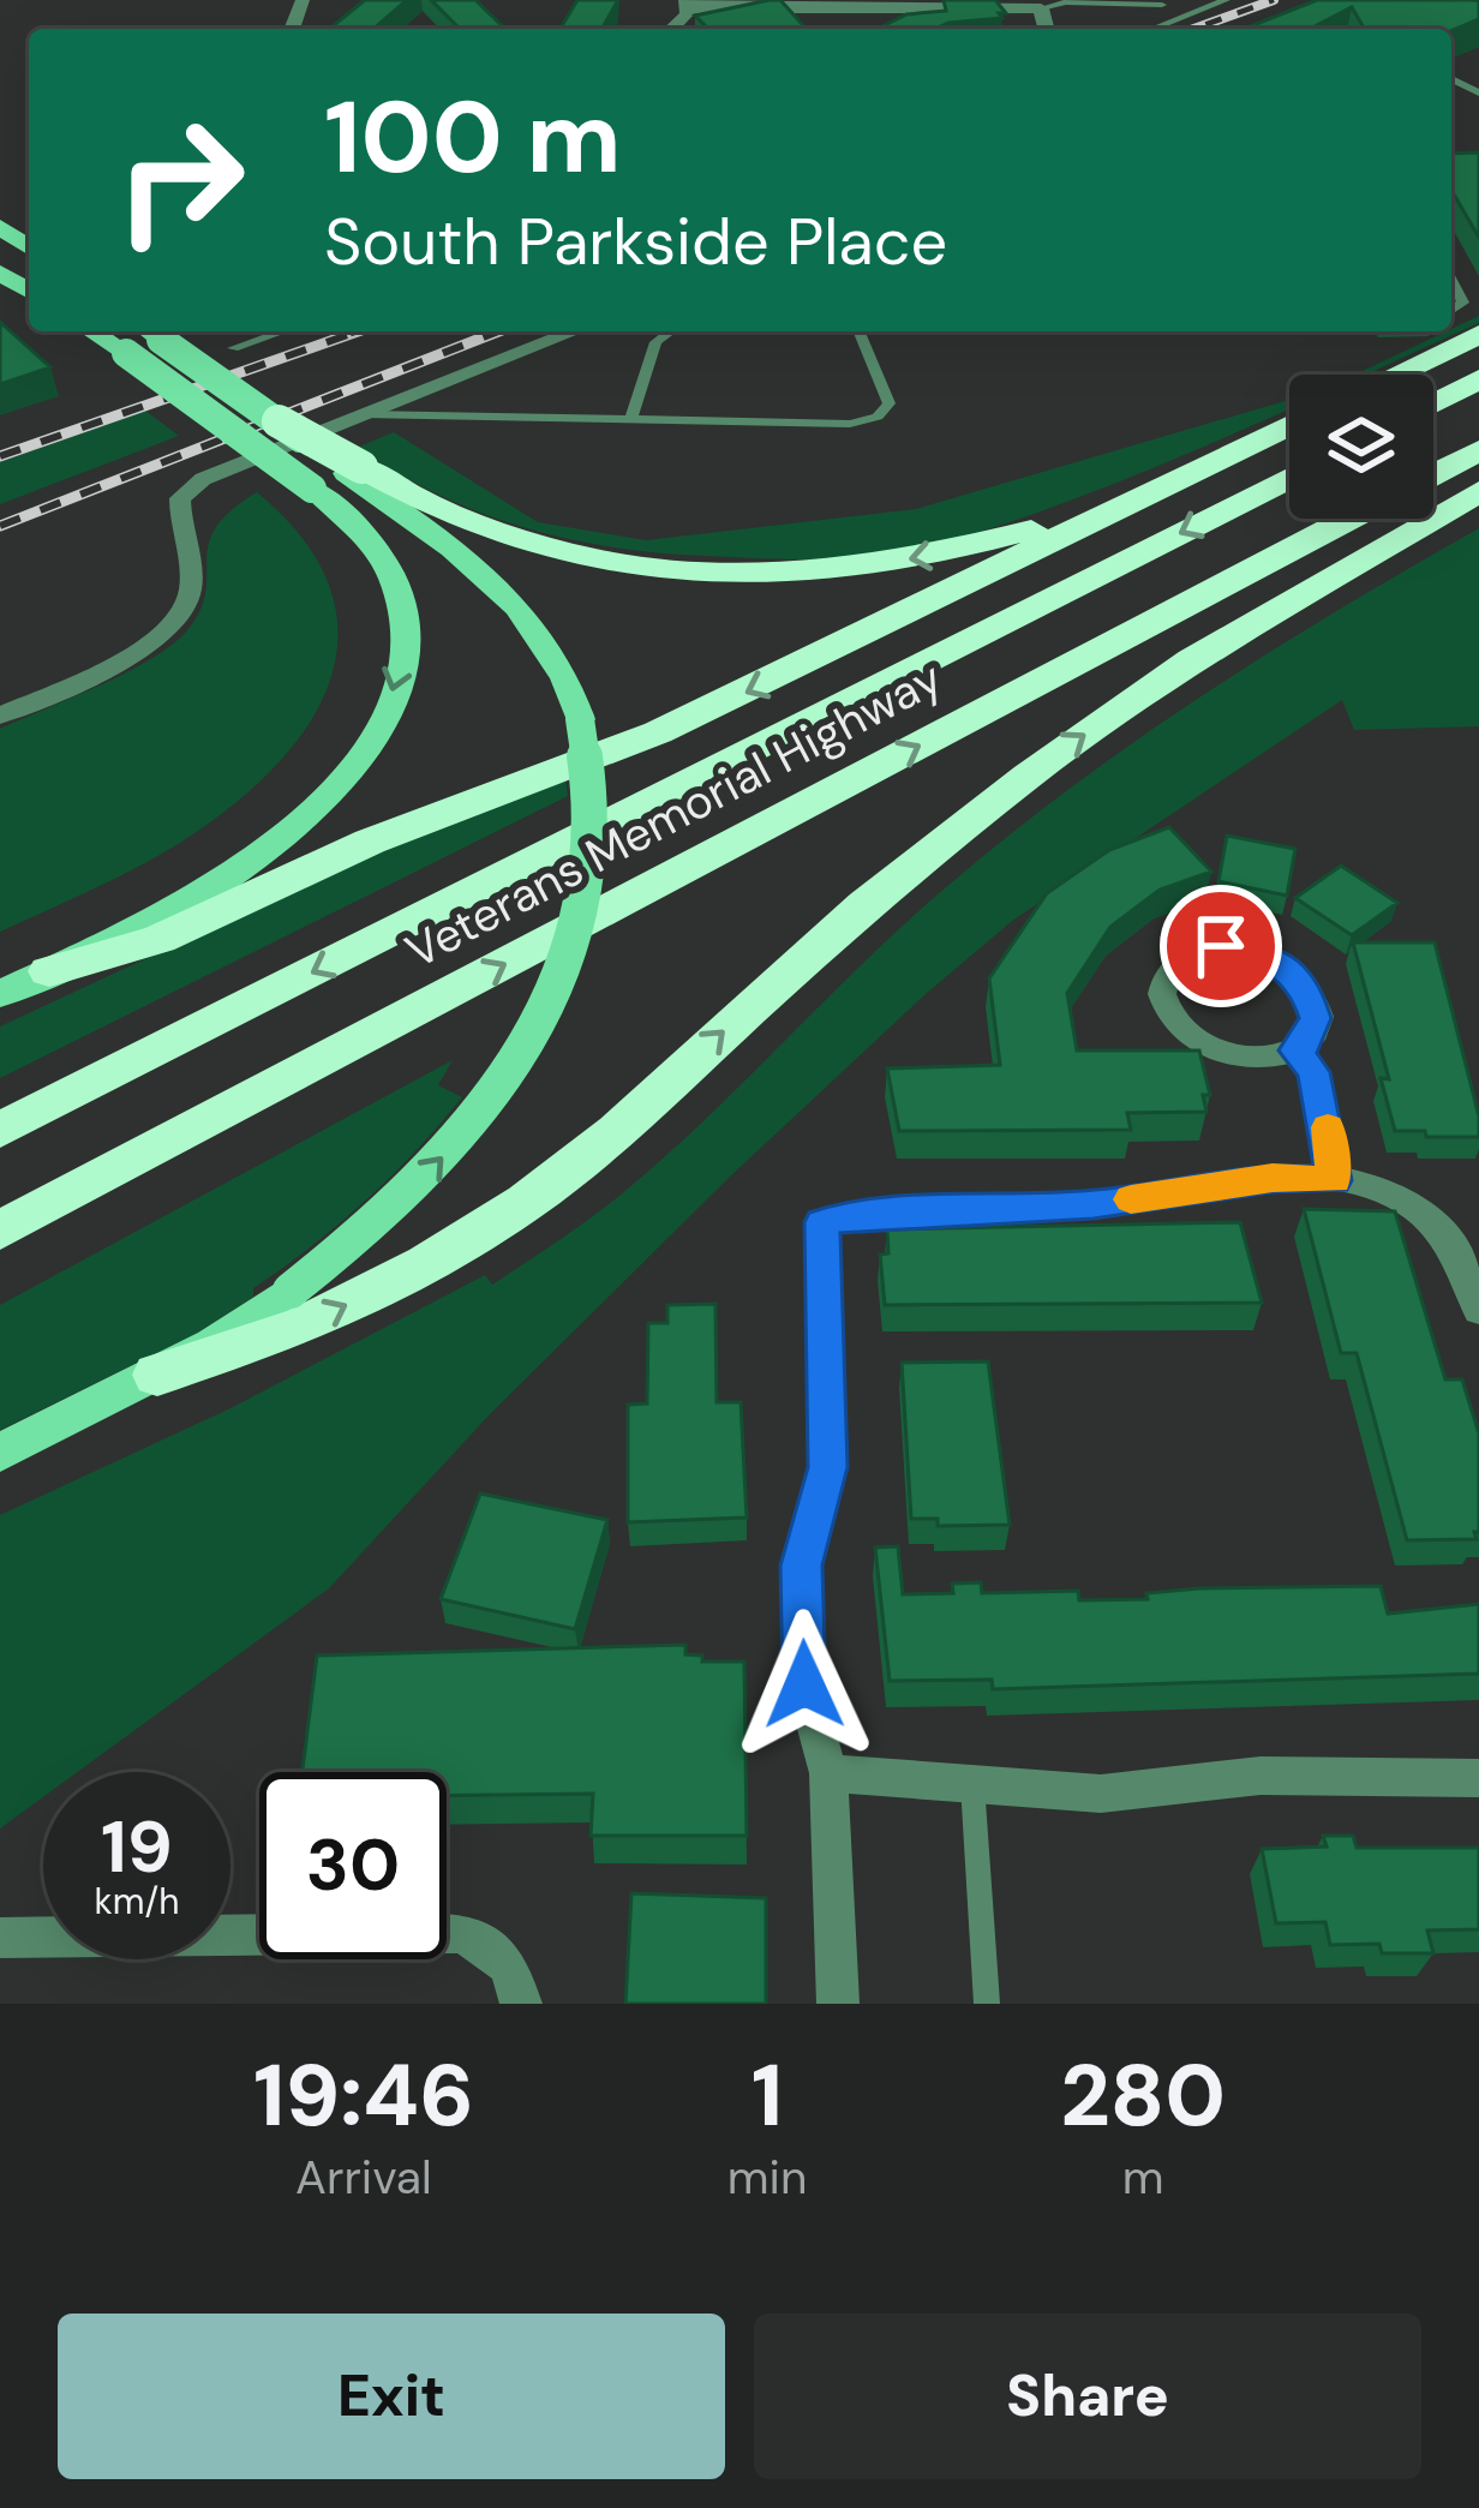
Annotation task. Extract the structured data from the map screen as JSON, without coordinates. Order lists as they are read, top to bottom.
{
  "streets": {
    "highway": ["Veterans Memorial Highway"]
  },
  "page": {
    "turn": ["100 m", "South Parkside Place"],
    "speed": "19 km/h",
    "limit": "30",
    "eta": [
      "19:46",
      "Arrival",
      "1",
      "min",
      "280",
      "m"
    ],
    "buttons": ["Exit", "Share"]
  }
}
